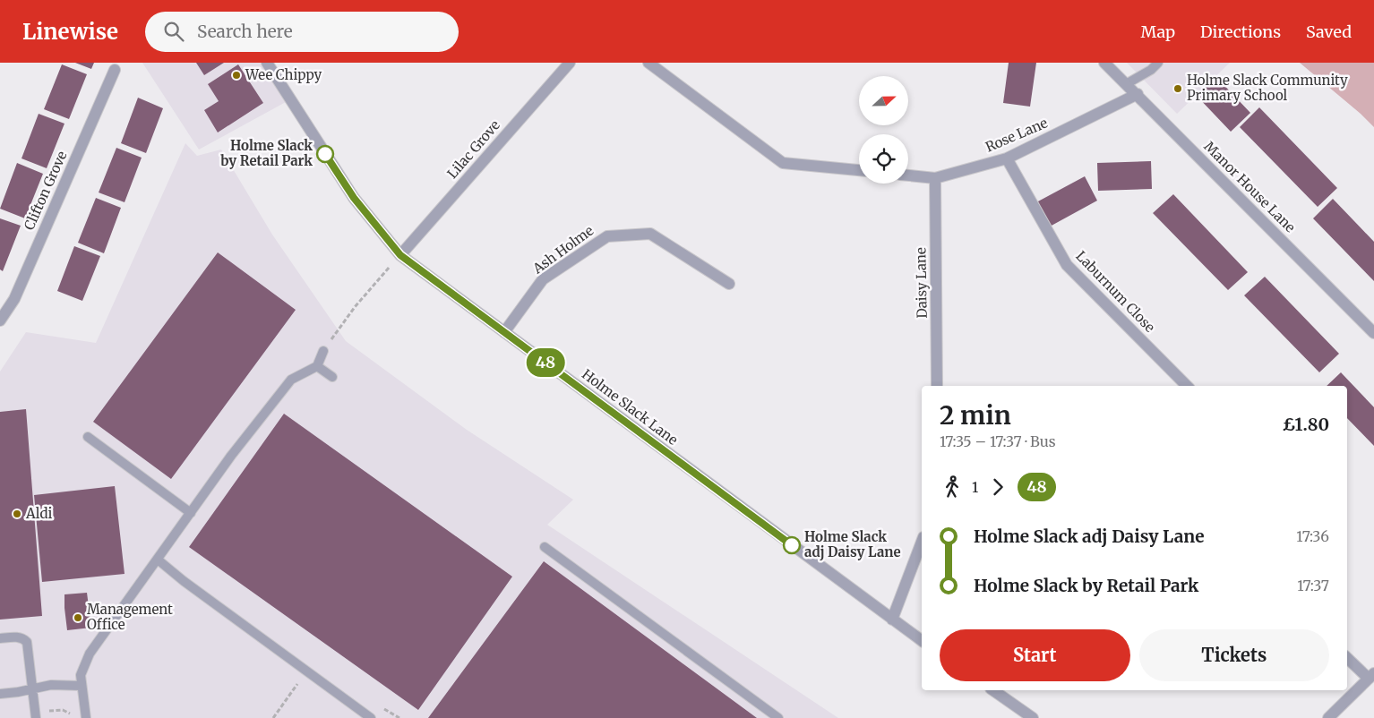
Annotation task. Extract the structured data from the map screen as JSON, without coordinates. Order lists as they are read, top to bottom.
{
  "streets": {
    "street": [
      "Rose Lane",
      "Lilac Grove",
      "Manor House Lane",
      "Clifton Grove",
      "Ash Holme",
      "Daisy Lane",
      "Laburnum Close",
      "Holme Slack Lane"
    ]
  },
  "crossings": [
    ["Rose Lane", "Manor House Lane"],
    ["Rose Lane", "Daisy Lane"],
    ["Rose Lane", "Laburnum Close"],
    ["Lilac Grove", "Holme Slack Lane"],
    ["Ash Holme", "Holme Slack Lane"]
  ],
  "places": [
    "Wee Chippy",
    "Holme Slack Community Primary School",
    "Holme Slack by Retail Park",
    "Aldi",
    "Holme Slack adj Daisy Lane",
    "Management Office"
  ],
  "lines": ["bus line 48"],
  "north": "right",
  "page": {
    "header": "Linewise",
    "search": "Search here",
    "nav": ["Map", "Directions", "Saved"],
    "on_map": "48",
    "heading": ["2 min", "17:35 – 17:37 · Bus", "£1.80"],
    "legs": ["1", "48"],
    "list": [
      {
        "name": "Holme Slack adj Daisy Lane",
        "value": "17:36"
      },
      {
        "name": "Holme Slack by Retail Park",
        "value": "17:37"
      }
    ],
    "buttons": ["Start", "Tickets"]
  }
}
